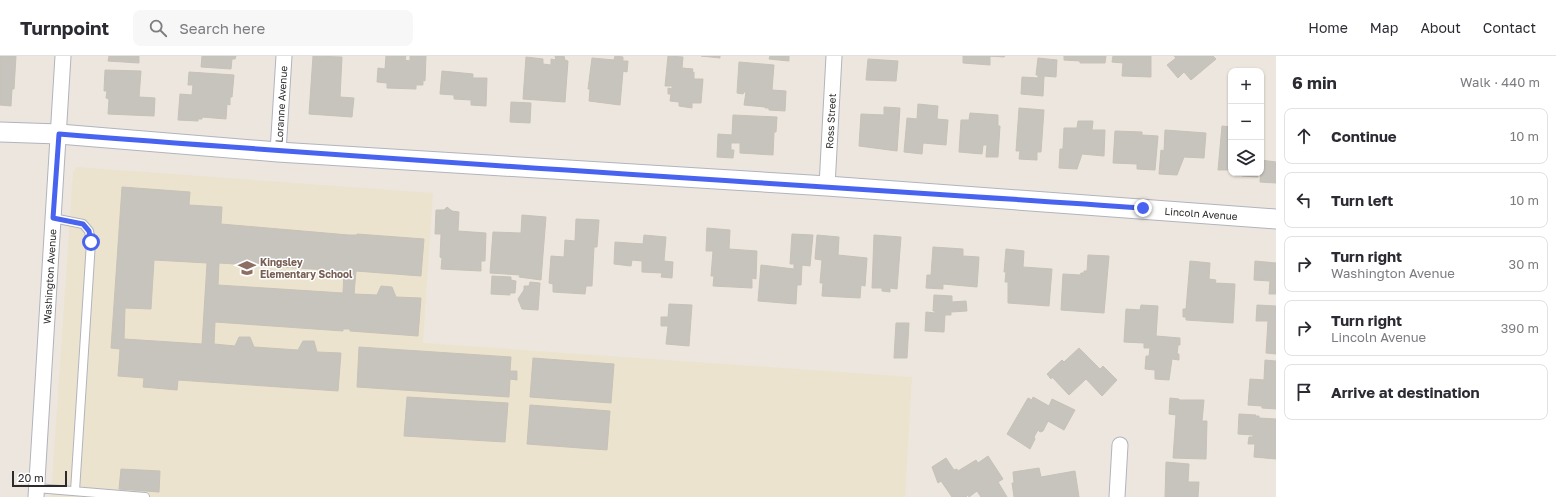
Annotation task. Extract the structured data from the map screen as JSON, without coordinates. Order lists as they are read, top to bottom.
{
  "streets": {
    "street": [
      "Loranne Avenue",
      "Ross Street",
      "Lincoln Avenue",
      "Washington Avenue"
    ]
  },
  "crossings": [
    ["Loranne Avenue", "Lincoln Avenue"],
    ["Ross Street", "Lincoln Avenue"],
    ["Lincoln Avenue", "Washington Avenue"]
  ],
  "places": {
    "school or university": ["Kingsley Elementary School"]
  },
  "scale_bar": "20 m",
  "page": {
    "header": "Turnpoint",
    "search": "Search here",
    "nav": [
      "Home",
      "Map",
      "About",
      "Contact"
    ],
    "heading": ["6 min", "Walk · 440 m"],
    "map_buttons": ["+", "−"],
    "list": [
      ["Continue", "10 m"],
      ["Turn left", "10 m"],
      ["Turn right", "Washington Avenue", "30 m"],
      ["Turn right", "Lincoln Avenue", "390 m"],
      "Arrive at destination"
    ],
    "scale": "20 m"
  }
}
